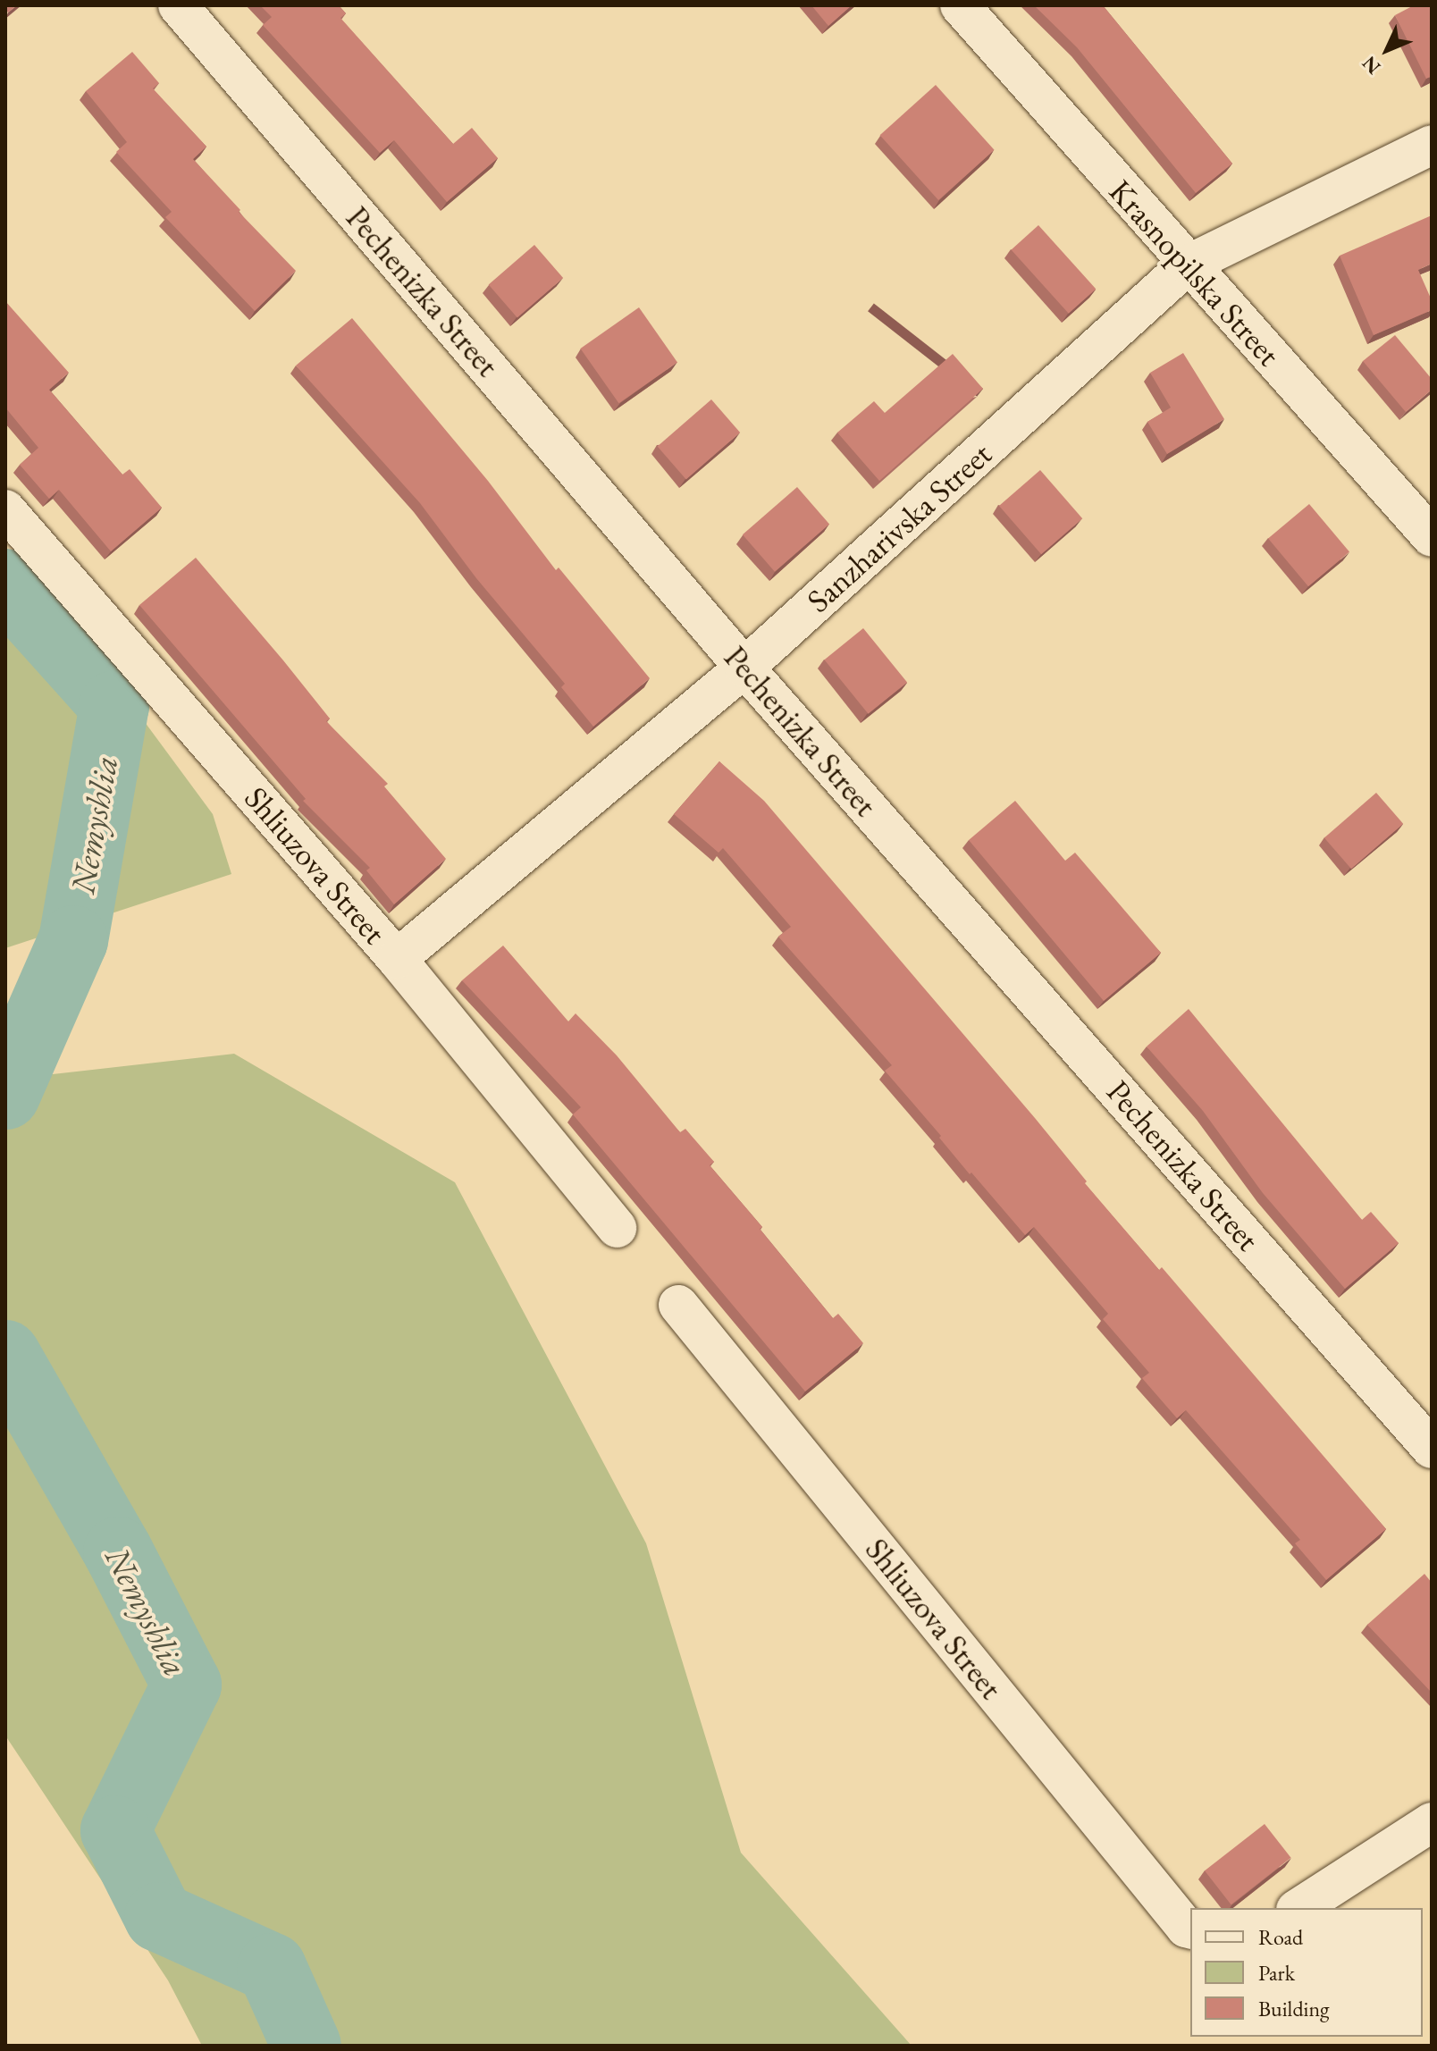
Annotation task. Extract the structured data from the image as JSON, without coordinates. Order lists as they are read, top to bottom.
{
  "streets": {
    "street": [
      "Krasnopilska Street",
      "Pechenizka Street",
      "Sanzharivska Street",
      "Shliuzova Street"
    ]
  },
  "crossings": [
    ["Krasnopilska Street", "Sanzharivska Street"],
    ["Pechenizka Street", "Sanzharivska Street"],
    ["Sanzharivska Street", "Shliuzova Street"]
  ],
  "water": ["Nemyshlia"],
  "legend": ["Road", "Park", "Building"],
  "north": "bottom left"
}
